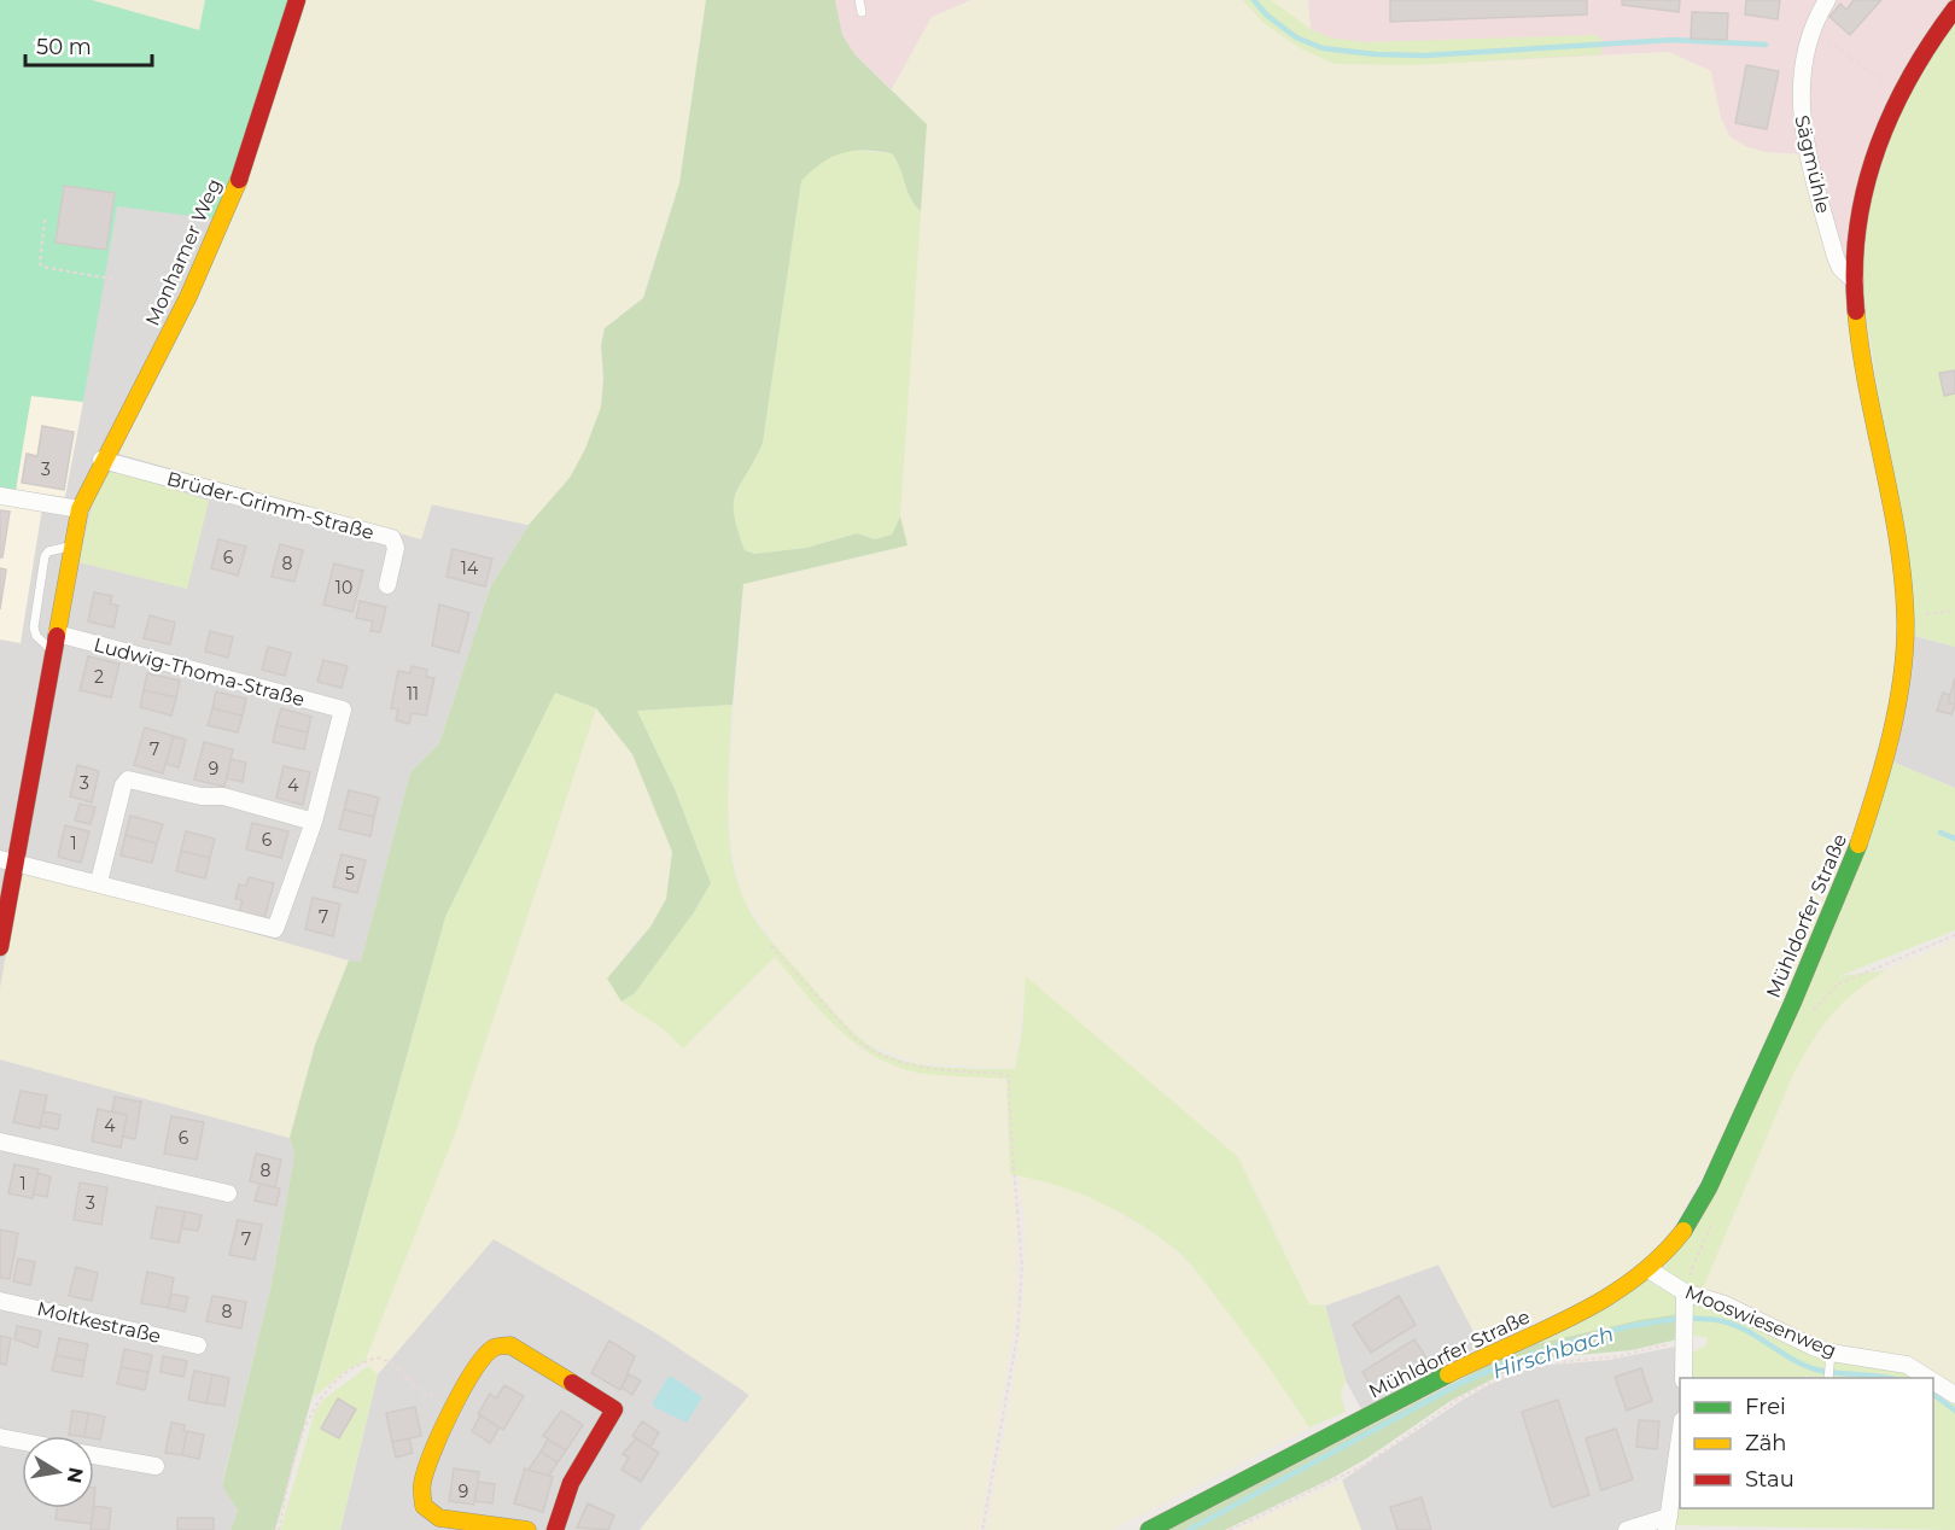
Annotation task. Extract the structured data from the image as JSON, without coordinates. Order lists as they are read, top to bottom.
{
  "streets": {
    "street": [
      "Sägmühle",
      "Monhamer Weg",
      "Brüder-Grimm-Straße",
      "Ludwig-Thoma-Straße",
      "Mühldorfer Straße",
      "Mooswiesenweg",
      "Moltkestraße"
    ]
  },
  "crossings": [
    ["Sägmühle", "Mühldorfer Straße"],
    ["Monhamer Weg", "Brüder-Grimm-Straße"],
    ["Monhamer Weg", "Ludwig-Thoma-Straße"],
    ["Mühldorfer Straße", "Mooswiesenweg"]
  ],
  "water": ["Hirschbach"],
  "house_numbers": [
    "3",
    "6",
    "8",
    "14",
    "10",
    "2",
    "11",
    "7",
    "9",
    "3",
    "4",
    "6",
    "1",
    "5",
    "7",
    "4",
    "6",
    "8",
    "1",
    "3",
    "7",
    "8",
    "9"
  ],
  "legend": ["Frei", "Zäh", "Stau"],
  "scale_bar": "50 m",
  "north": "right"
}
